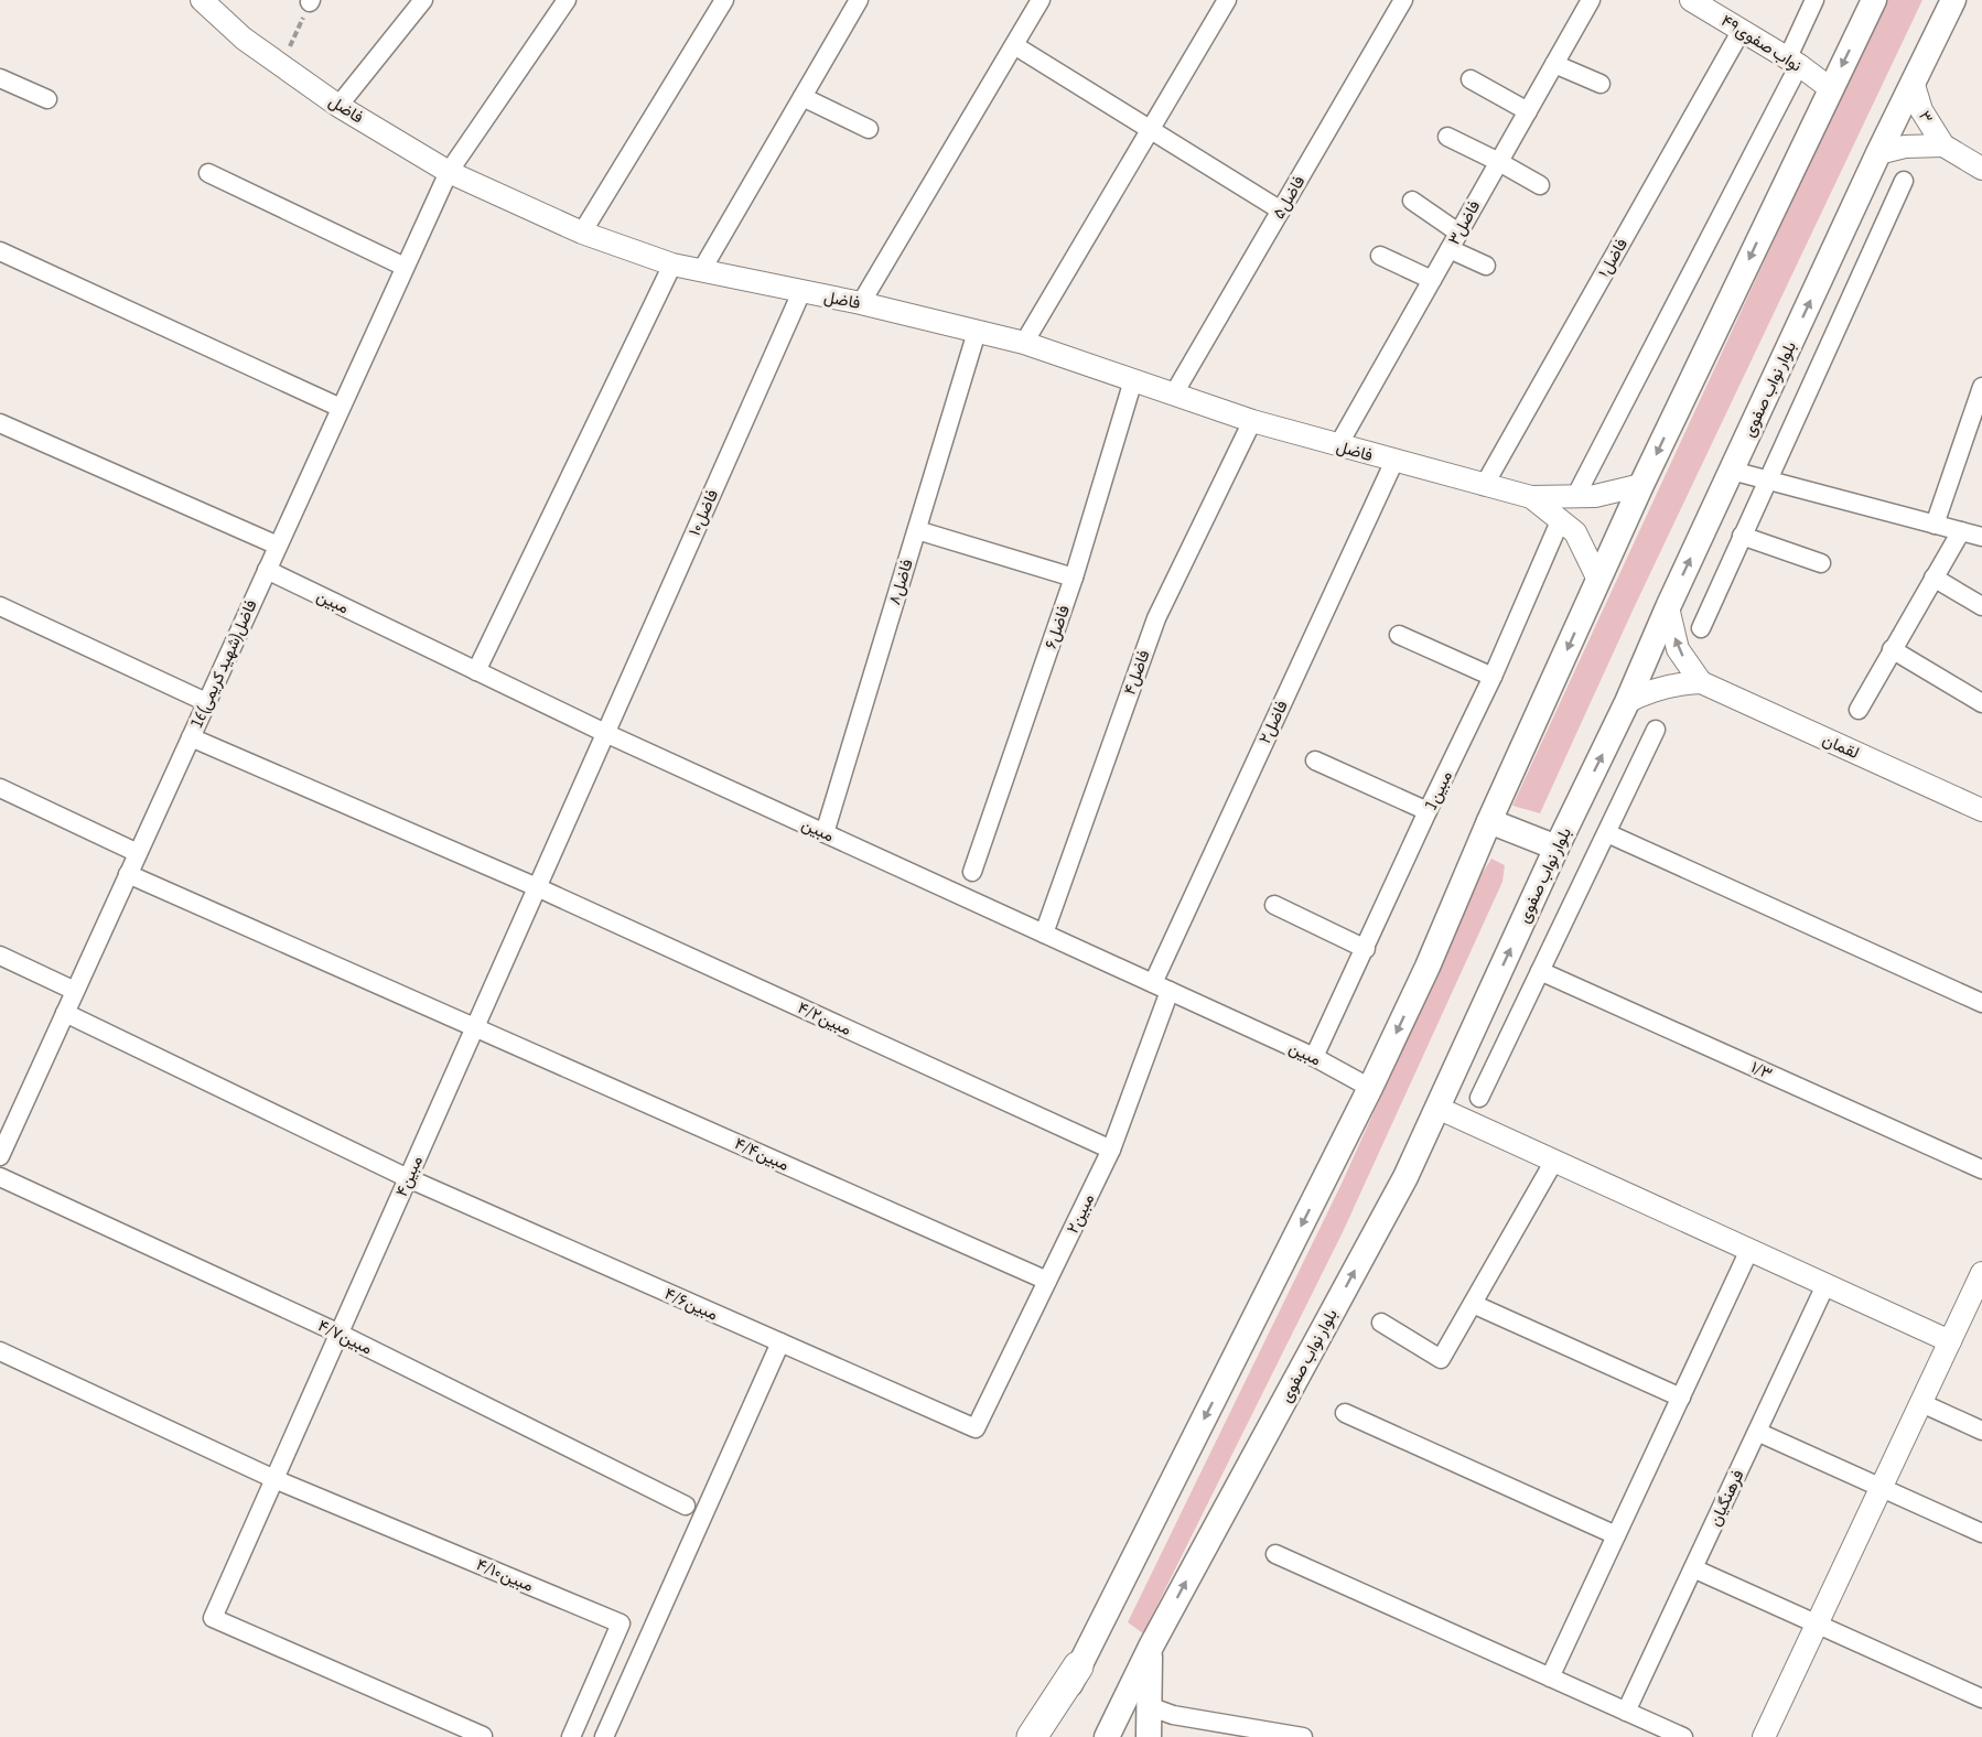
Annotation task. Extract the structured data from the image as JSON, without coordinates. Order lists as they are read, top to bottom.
{
  "streets": {
    "main road": ["بلوار نواب صفوی"],
    "street": [
      "۴۹نواب صفوی",
      "فاضل",
      "۳",
      "۵فاضل",
      "۳فاضل",
      "۱فاضل",
      "۱۰فاضل",
      "۸فاضل",
      "مبین",
      "۶فاضل",
      "16فاضل(شهید کریمی)",
      "۴فاضل",
      "۲فاضل",
      "لقمان",
      "1مبین",
      "۴/۲مبین",
      "۱/۳",
      "۴/۴مبین",
      "۴مبین",
      "۲مبین",
      "۴/۶مبین",
      "۴/۷مبین",
      "فرهنگیان",
      "۴/۱۰مبین"
    ]
  },
  "crossings": [
    ["۴۹نواب صفوی", "۱فاضل"],
    ["فاضل", "۵فاضل"],
    ["فاضل", "۳فاضل"],
    ["فاضل", "۱فاضل"],
    ["فاضل", "۱۰فاضل"],
    ["فاضل", "۸فاضل"],
    ["فاضل", "۶فاضل"],
    ["فاضل", "16فاضل(شهید کریمی)"],
    ["فاضل", "۴فاضل"],
    ["فاضل", "۲فاضل"],
    ["فاضل", "1مبین"],
    ["۳", "بلوار نواب صفوی"],
    ["۱۰فاضل", "مبین"],
    ["۱۰فاضل", "۴مبین"],
    ["۸فاضل", "مبین"],
    ["مبین", "16فاضل(شهید کریمی)"],
    ["مبین", "۴فاضل"],
    ["مبین", "۲فاضل"],
    ["مبین", "1مبین"],
    ["مبین", "۴مبین"],
    ["مبین", "۲مبین"],
    ["16فاضل(شهید کریمی)", "۴/۲مبین"],
    ["16فاضل(شهید کریمی)", "۴/۴مبین"],
    ["16فاضل(شهید کریمی)", "۴/۶مبین"],
    ["۴/۲مبین", "۴مبین"],
    ["۴/۲مبین", "۲مبین"],
    ["۴/۴مبین", "۴مبین"],
    ["۴/۴مبین", "۲مبین"],
    ["۴مبین", "۴/۶مبین"],
    ["۴مبین", "۴/۷مبین"],
    ["۴مبین", "۴/۱۰مبین"],
    ["۲مبین", "۴/۶مبین"]
  ]
}
